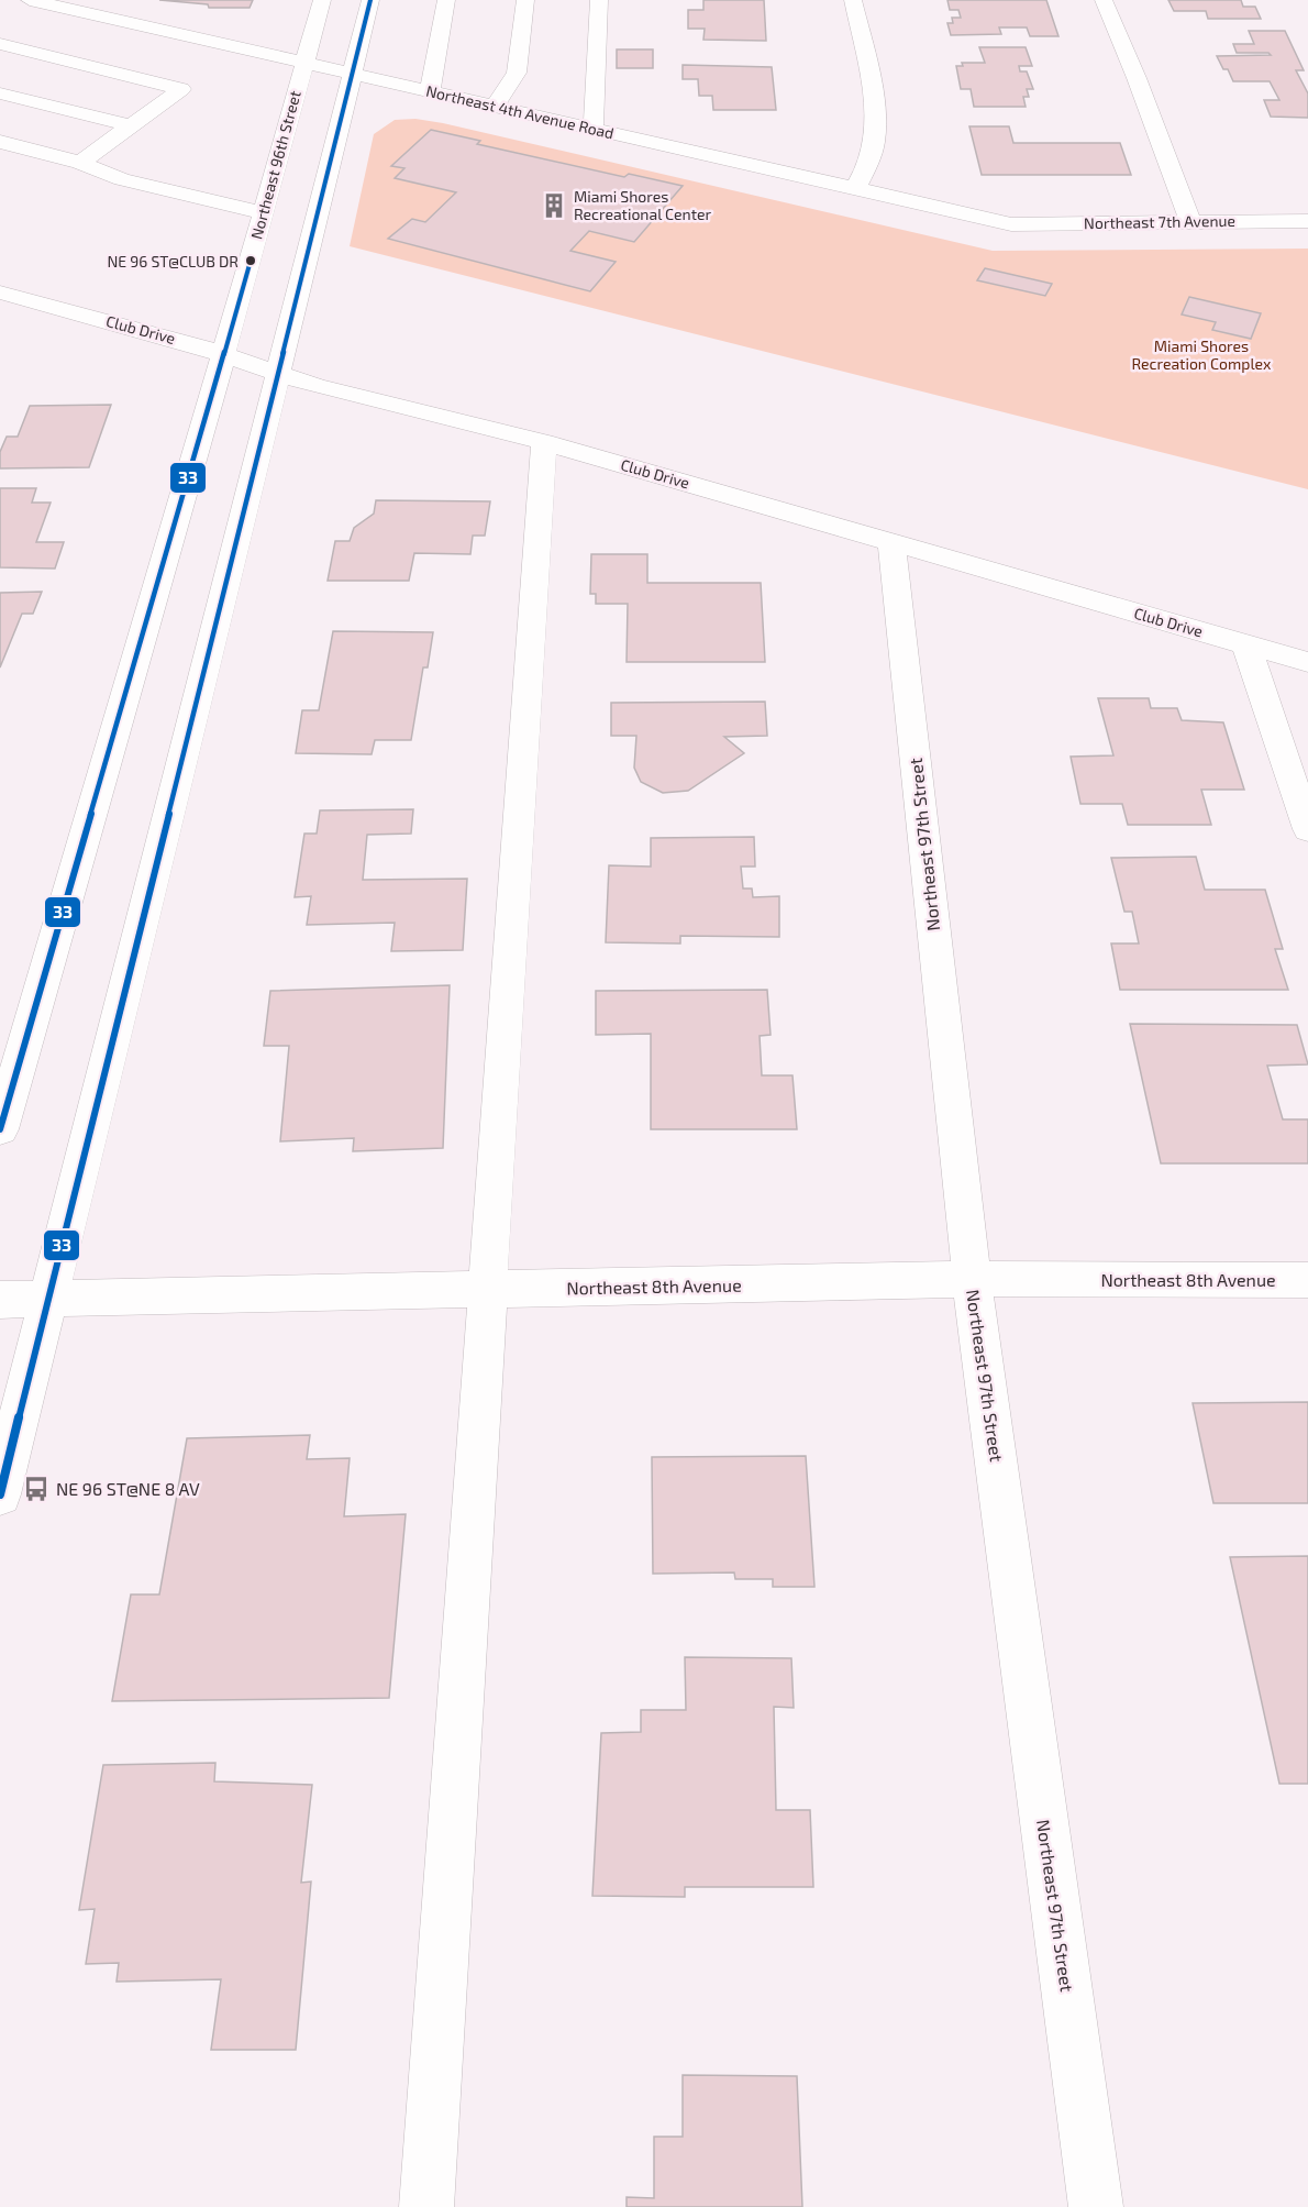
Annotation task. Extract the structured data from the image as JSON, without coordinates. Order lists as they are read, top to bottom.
{
  "streets": {
    "street": [
      "Northeast 4th Avenue Road",
      "Northeast 96th Street",
      "Northeast 7th Avenue",
      "Club Drive",
      "Northeast 97th Street",
      "Northeast 8th Avenue"
    ]
  },
  "crossings": [
    ["Northeast 4th Avenue Road", "Northeast 96th Street"],
    ["Northeast 4th Avenue Road", "Northeast 7th Avenue"],
    ["Northeast 96th Street", "Club Drive"],
    ["Club Drive", "Northeast 97th Street"],
    ["Northeast 97th Street", "Northeast 8th Avenue"]
  ],
  "parks": ["Miami Shores Recreation Complex"],
  "places": {
    "building": ["Miami Shores Recreational Center"],
    "other": ["NE 96 ST@CLUB DR"],
    "bus stop": ["NE 96 ST@NE 8 AV"]
  },
  "lines": ["transit line 33"]
}
